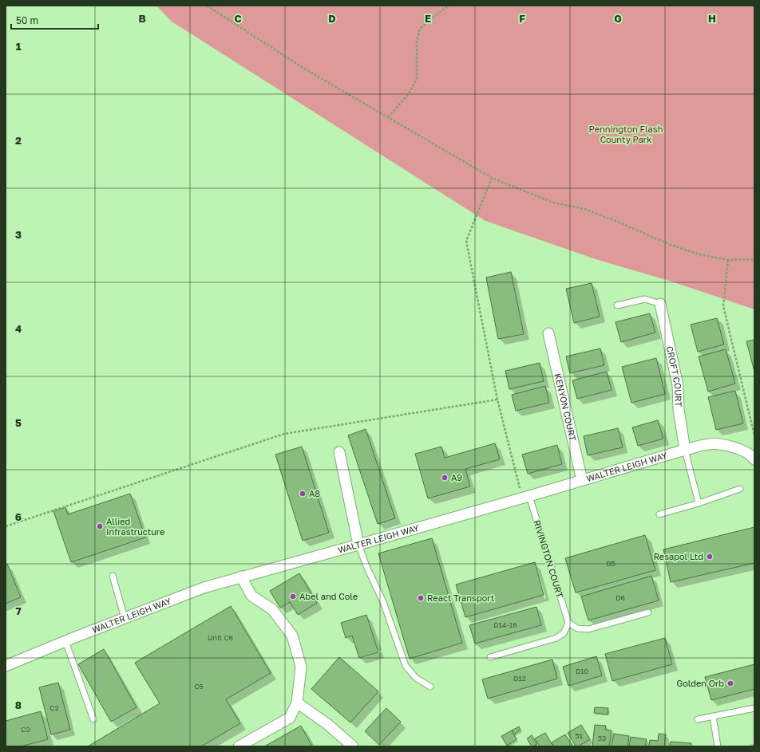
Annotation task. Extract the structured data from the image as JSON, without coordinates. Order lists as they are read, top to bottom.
{
  "streets": {
    "street": ["CROFT COURT", "KENYON COURT", "WALTER LEIGH WAY"],
    "lane": ["RIVINGTON COURT"]
  },
  "crossings": [
    ["CROFT COURT", "WALTER LEIGH WAY"],
    ["KENYON COURT", "WALTER LEIGH WAY"],
    ["WALTER LEIGH WAY", "RIVINGTON COURT"]
  ],
  "parks": ["Pennington Flash County Park"],
  "places": [
    "A9",
    "A8",
    "Allied Infrastructure",
    "Resapol Ltd",
    "Abel and Cole",
    "React Transport",
    "Golden Orb"
  ],
  "house_numbers": [
    "D5",
    "D6",
    "D14-16",
    "Unit C6",
    "D10",
    "D12",
    "C6",
    "C2",
    "C3",
    "51",
    "53"
  ],
  "scale_bar": "50 m",
  "grid": {
    "columns": [
      "B",
      "C",
      "D",
      "E",
      "F",
      "G",
      "H"
    ],
    "rows": [
      "1",
      "2",
      "3",
      "4",
      "5",
      "6",
      "7",
      "8"
    ]
  }
}
